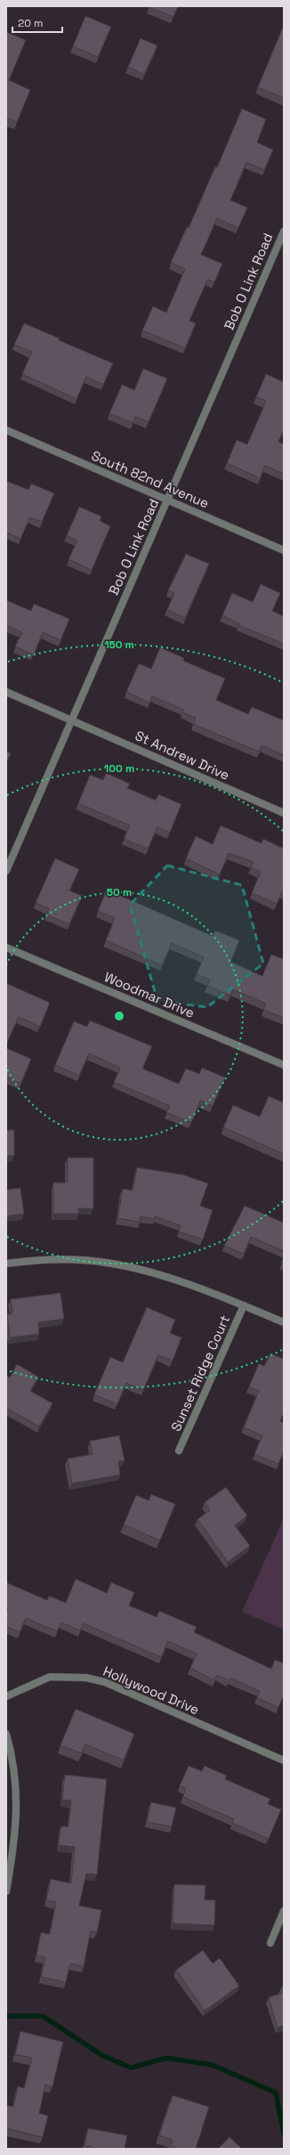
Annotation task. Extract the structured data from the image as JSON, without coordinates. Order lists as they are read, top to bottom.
{
  "streets": {
    "street": [
      "Bob O Link Road",
      "South 82nd Avenue",
      "St Andrew Drive",
      "Woodmar Drive",
      "Sunset Ridge Court",
      "Hollywood Drive"
    ]
  },
  "crossings": [
    ["Bob O Link Road", "South 82nd Avenue"],
    ["Bob O Link Road", "St Andrew Drive"]
  ],
  "scale_bar": "20 m",
  "rings": ["150 m", "100 m", "50 m"]
}
